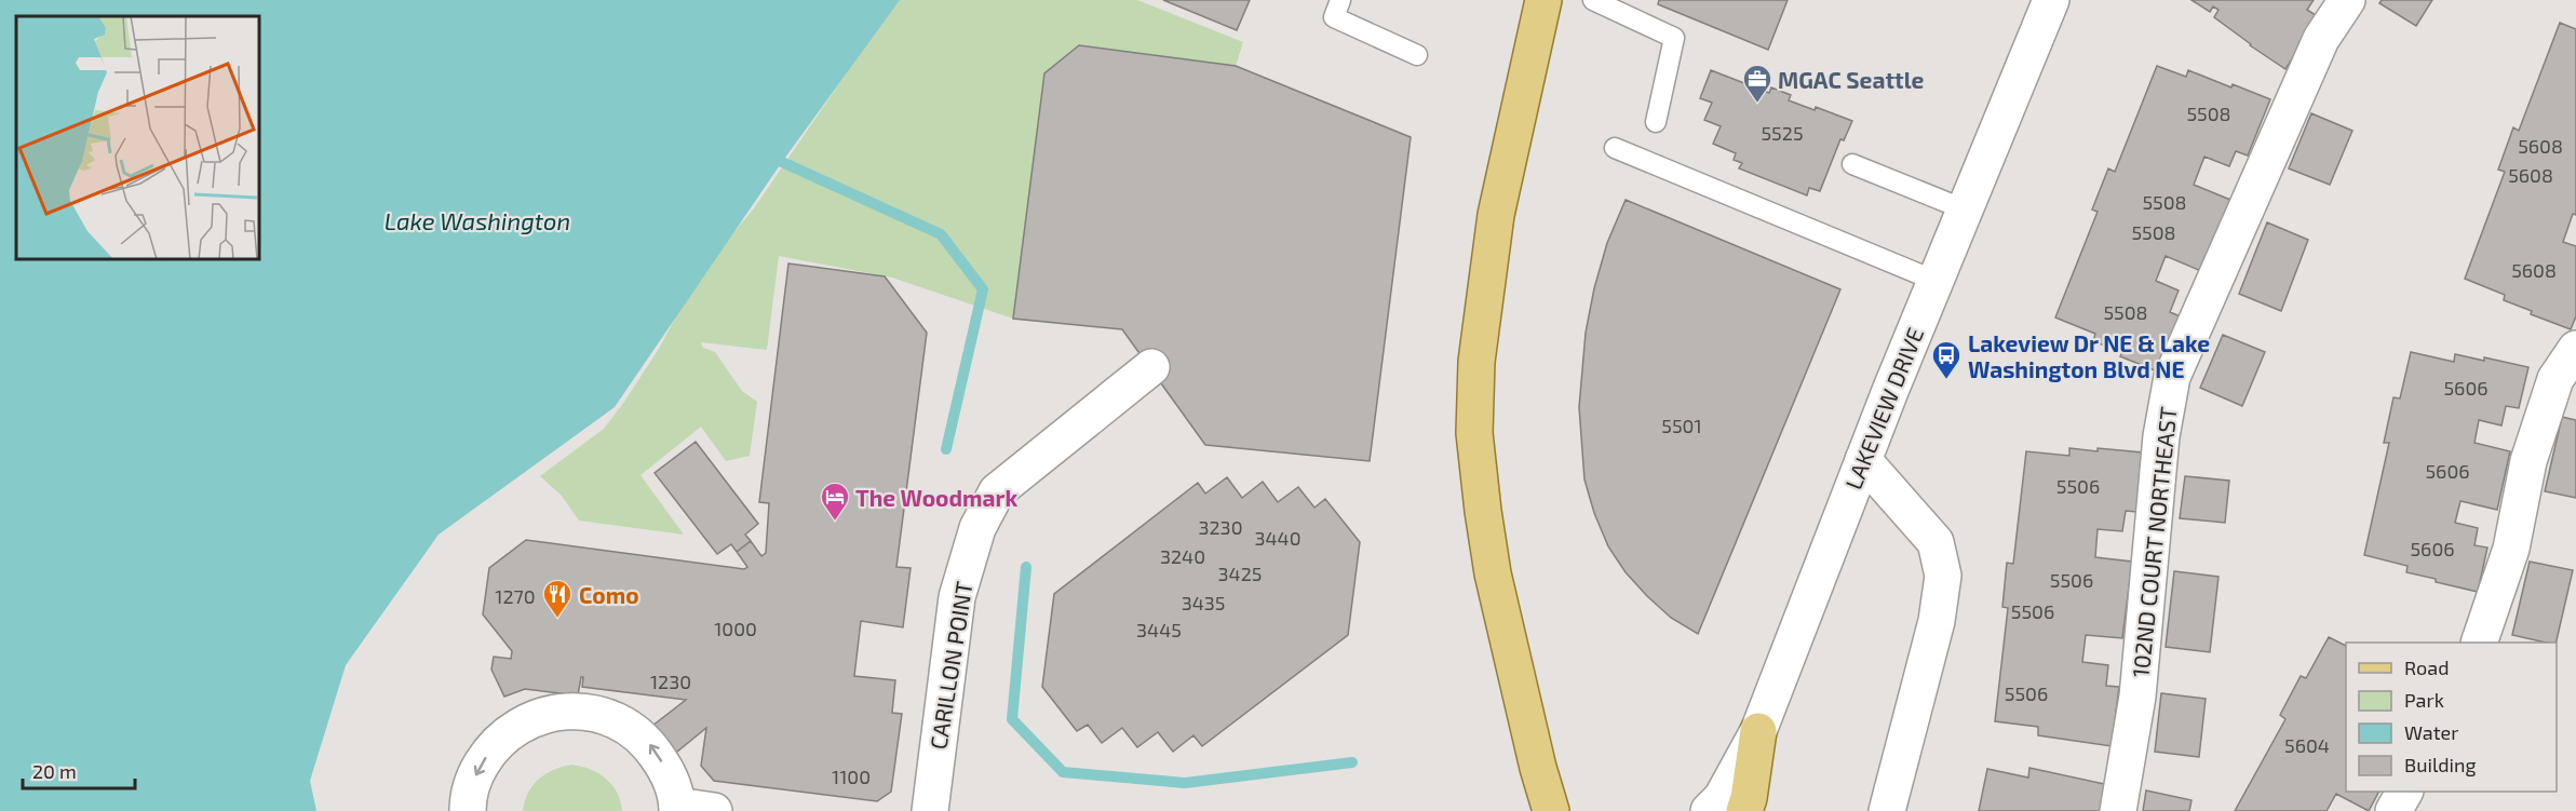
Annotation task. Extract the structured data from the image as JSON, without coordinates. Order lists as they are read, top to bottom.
{
  "streets": {
    "street": ["LAKEVIEW DRIVE", "102ND COURT NORTHEAST", "CARILLON POINT"]
  },
  "water": ["Lake Washington"],
  "places": {
    "office": ["MGAC Seattle"],
    "bus stop": ["Lakeview Dr NE & Lake Washington Blvd NE"],
    "hotel": ["The Woodmark"],
    "restaurant": ["Como"]
  },
  "house_numbers": [
    "5508",
    "5525",
    "5608",
    "5608",
    "5508",
    "5508",
    "5608",
    "5508",
    "5606",
    "5501",
    "5606",
    "5506",
    "3230",
    "3440",
    "5606",
    "3240",
    "3425",
    "5506",
    "1270",
    "3435",
    "5506",
    "1000",
    "3445",
    "1230",
    "5506",
    "5604",
    "1100"
  ],
  "legend": [
    "Road",
    "Park",
    "Water",
    "Building"
  ],
  "scale_bar": "20 m"
}
